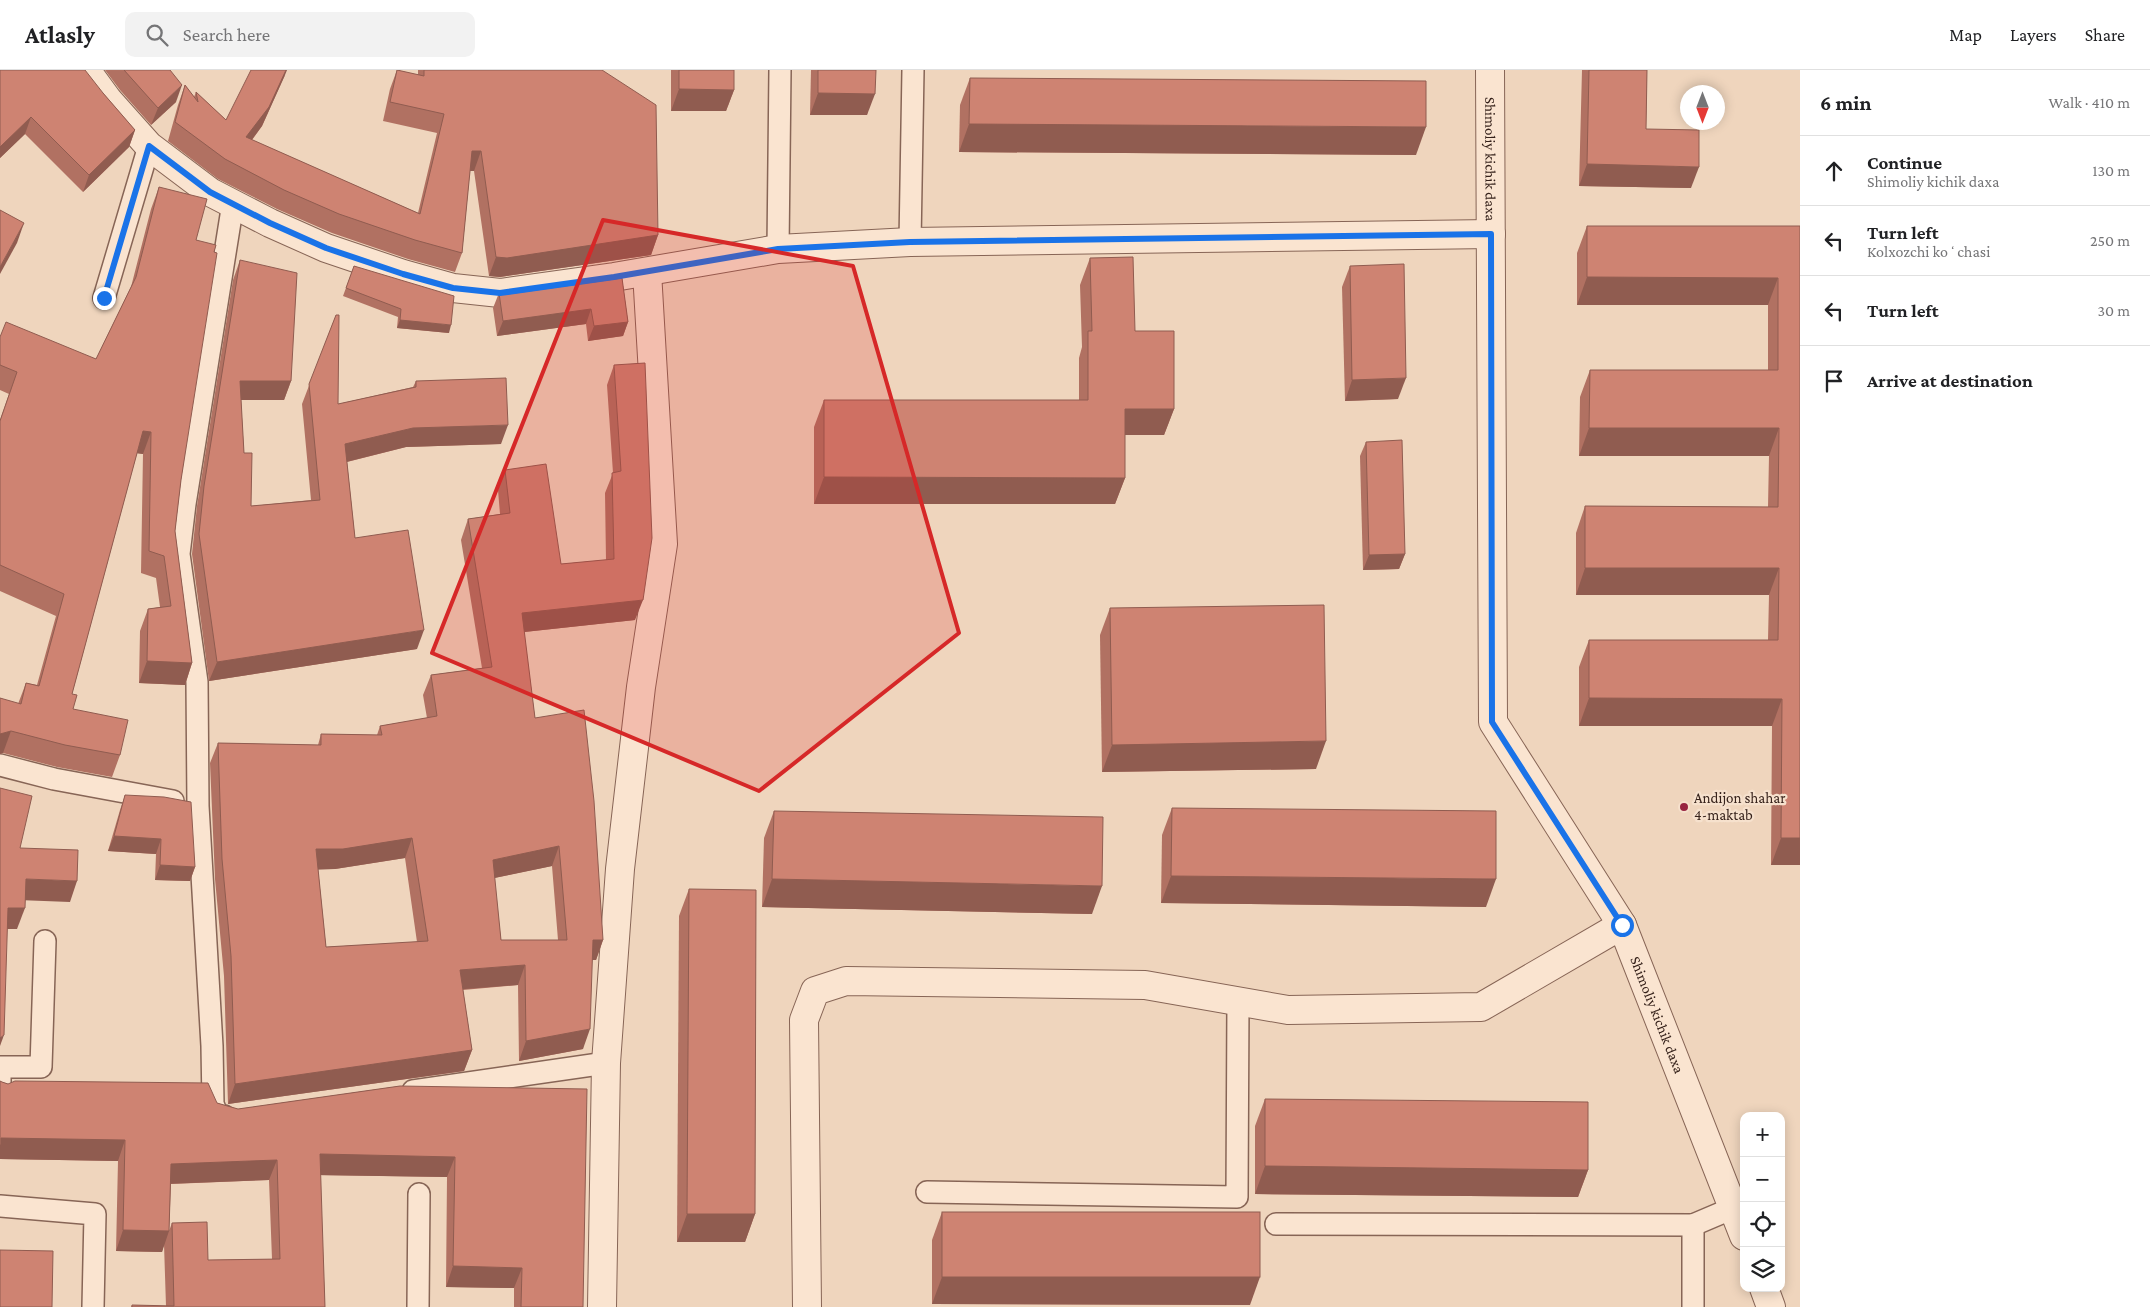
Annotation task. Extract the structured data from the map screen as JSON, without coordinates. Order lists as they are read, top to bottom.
{
  "streets": {
    "street": ["Shimoliy kichik daxa"]
  },
  "places": ["Andijon shahar 4-maktab"],
  "north": "bottom",
  "page": {
    "header": "Atlasly",
    "search": "Search here",
    "nav": ["Map", "Layers", "Share"],
    "heading": ["6 min", "Walk · 410 m"],
    "list": [
      ["Continue", "Shimoliy kichik daxa", "130 m"],
      ["Turn left", "Kolxozchi koʻchasi", "250 m"],
      ["Turn left", "30 m"],
      "Arrive at destination"
    ],
    "map_buttons": ["+", "−"]
  }
}
